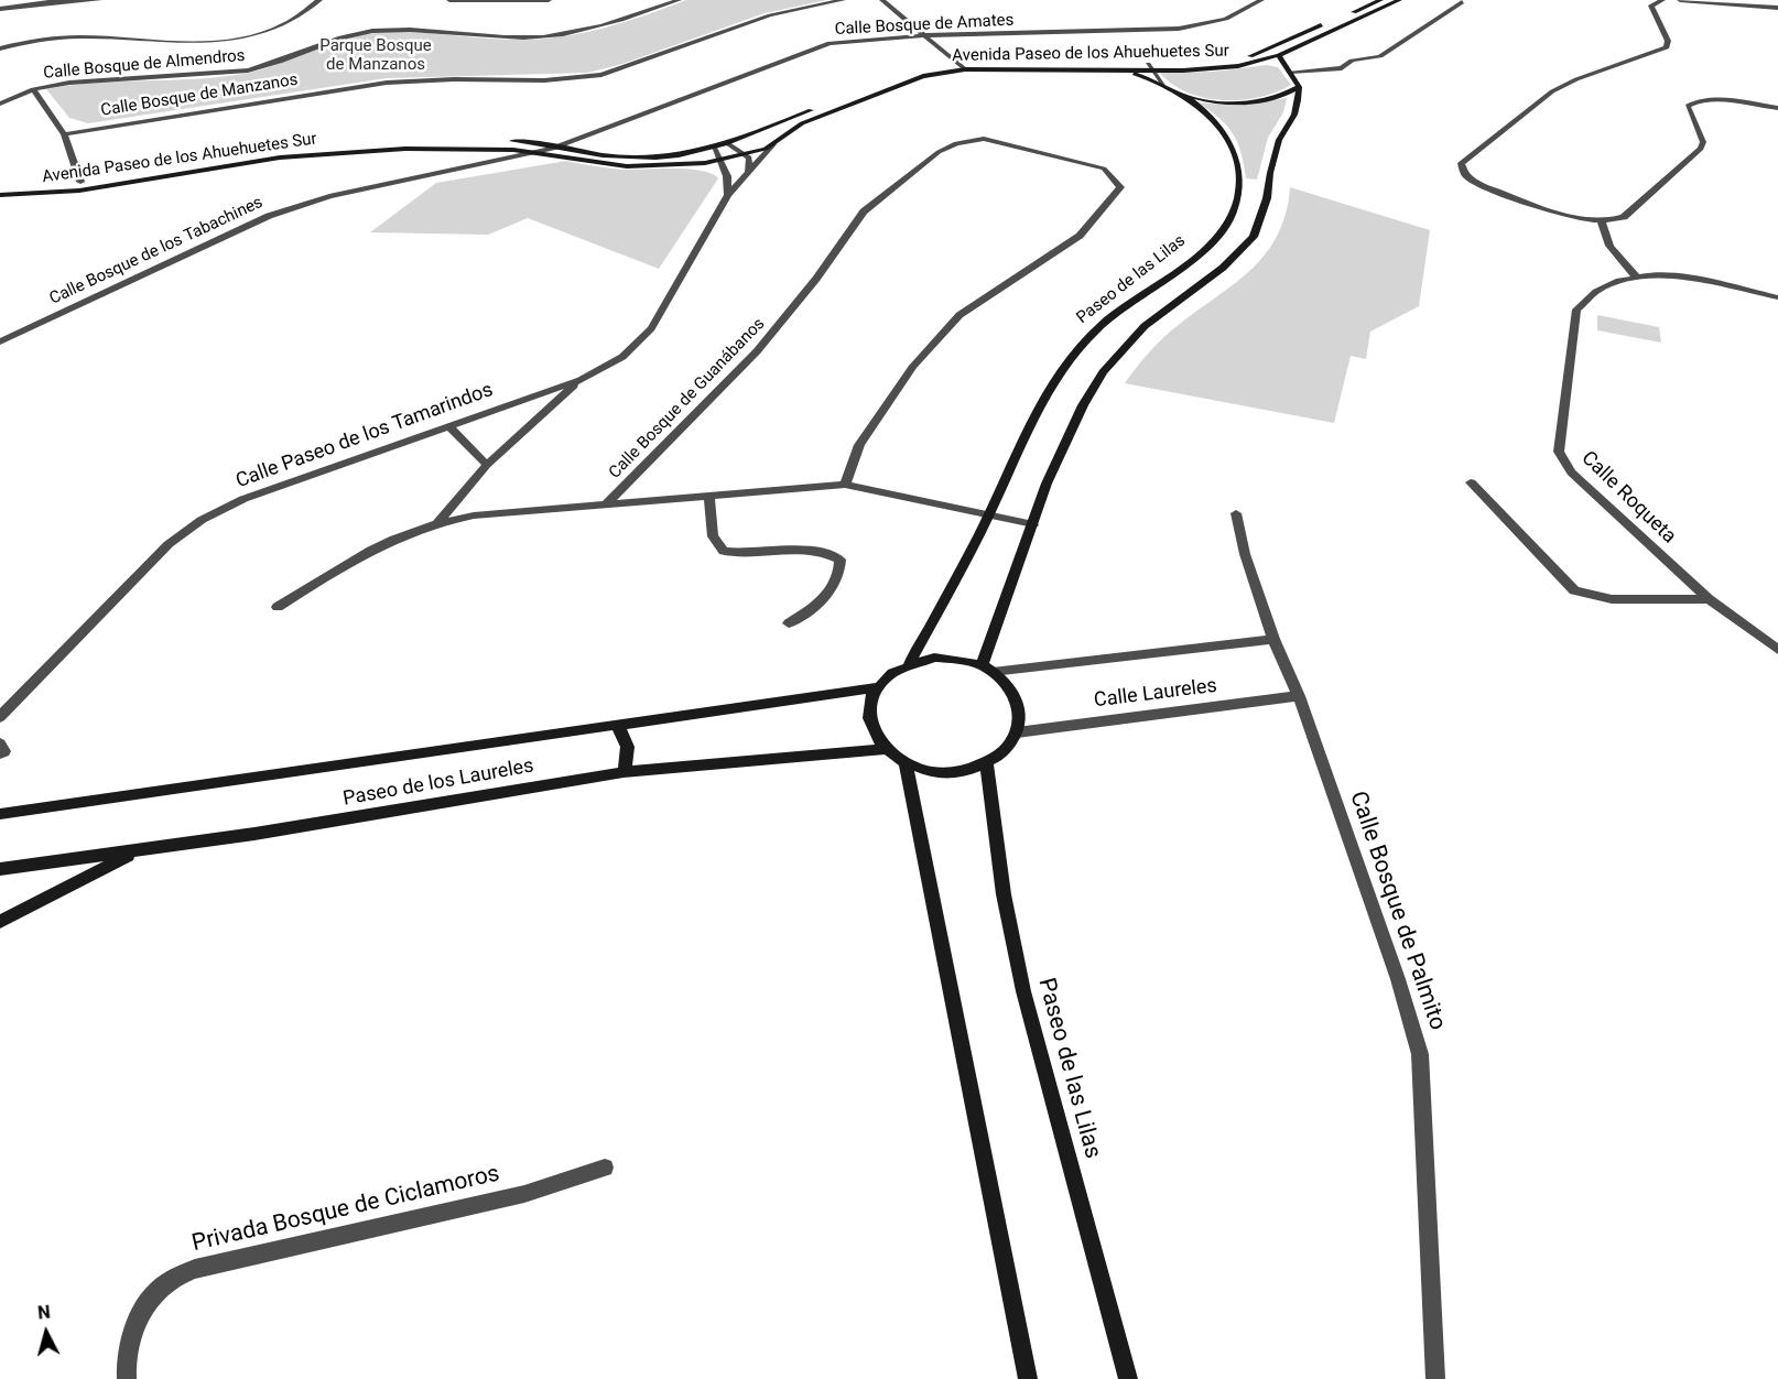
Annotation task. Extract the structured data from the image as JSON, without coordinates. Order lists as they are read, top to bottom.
{
  "streets": {
    "street": [
      "Calle Bosque de Amates",
      "Avenida Paseo de los Ahuehuetes Sur",
      "Calle Bosque de Almendros",
      "Calle Bosque de Manzanos",
      "Calle Bosque de los Tabachines",
      "Paseo de las Lilas",
      "Calle Bosque de Guanábanos",
      "Calle Paseo de los Tamarindos",
      "Calle Roqueta",
      "Calle Laureles",
      "Paseo de los Laureles",
      "Calle Bosque de Palmito",
      "Privada Bosque de Ciclamoros"
    ]
  },
  "crossings": [
    ["Calle Bosque de Amates", "Calle Bosque de los Tabachines"],
    ["Avenida Paseo de los Ahuehuetes Sur", "Calle Bosque de los Tabachines"],
    ["Avenida Paseo de los Ahuehuetes Sur", "Paseo de las Lilas"],
    ["Avenida Paseo de los Ahuehuetes Sur", "Calle Paseo de los Tamarindos"],
    ["Paseo de las Lilas", "Calle Laureles"],
    ["Paseo de las Lilas", "Paseo de los Laureles"],
    ["Calle Laureles", "Paseo de los Laureles"],
    ["Calle Laureles", "Calle Bosque de Palmito"]
  ],
  "parks": ["Parque Bosque de Manzanos"],
  "north": "top"
}
